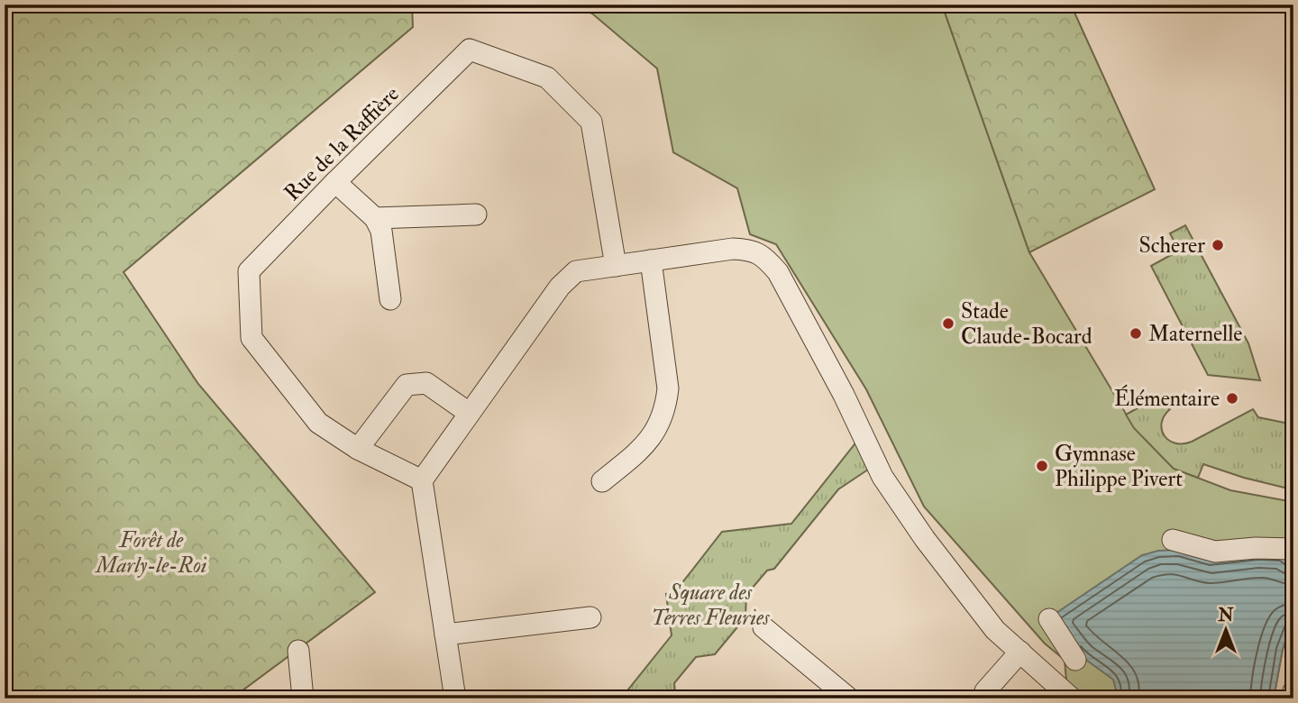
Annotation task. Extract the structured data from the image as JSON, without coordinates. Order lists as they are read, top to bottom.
{
  "streets": {
    "street": ["Rue de la Raffière"]
  },
  "parks": ["Forêt de Marly-le-Roi", "Square des Terres Fleuries"],
  "places": [
    "Scherer",
    "Stade Claude-Bocard",
    "Maternelle",
    "Élémentaire",
    "Gymnase Philippe Pivert"
  ],
  "north": "top"
}
